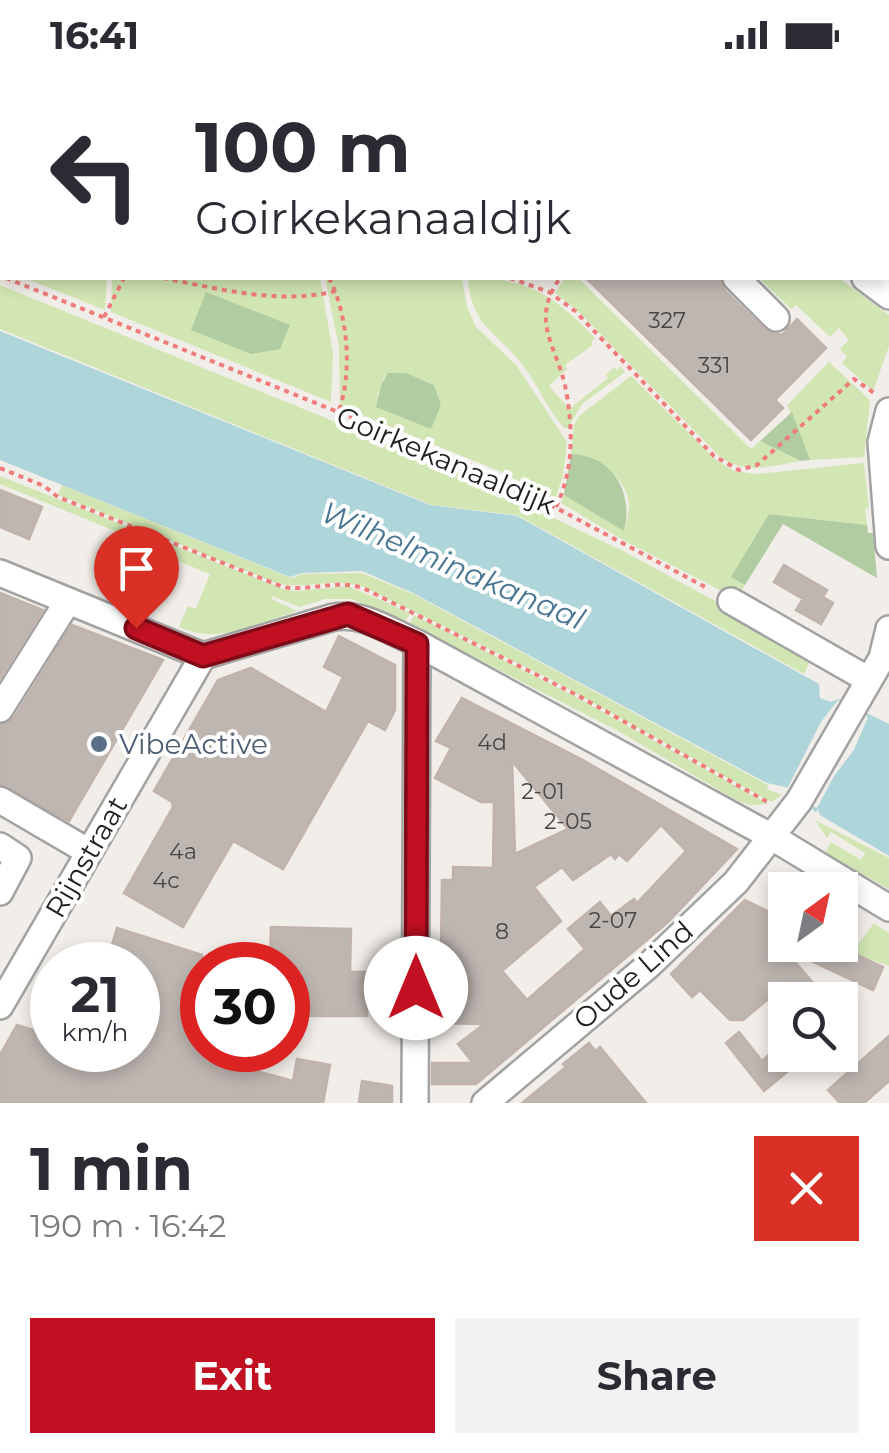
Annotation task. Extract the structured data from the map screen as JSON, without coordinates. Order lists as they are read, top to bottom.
{
  "streets": {
    "street": ["Rijnstraat", "Oude Lind"],
    "path": ["Goirkekanaaldijk"]
  },
  "water": ["Wilhelminakanaal"],
  "places": ["VibeActive"],
  "house_numbers": [
    "327",
    "331",
    "4d",
    "2-01",
    "2-05",
    "4a",
    "4c",
    "2-07",
    "8"
  ],
  "north": "top right",
  "page": {
    "status": "16:41",
    "turn": ["100 m", "Goirkekanaaldijk"],
    "speed": "21 km/h",
    "limit": "30",
    "heading": ["1 min", "190 m · 16:42"],
    "buttons": ["Exit", "Share"]
  }
}
